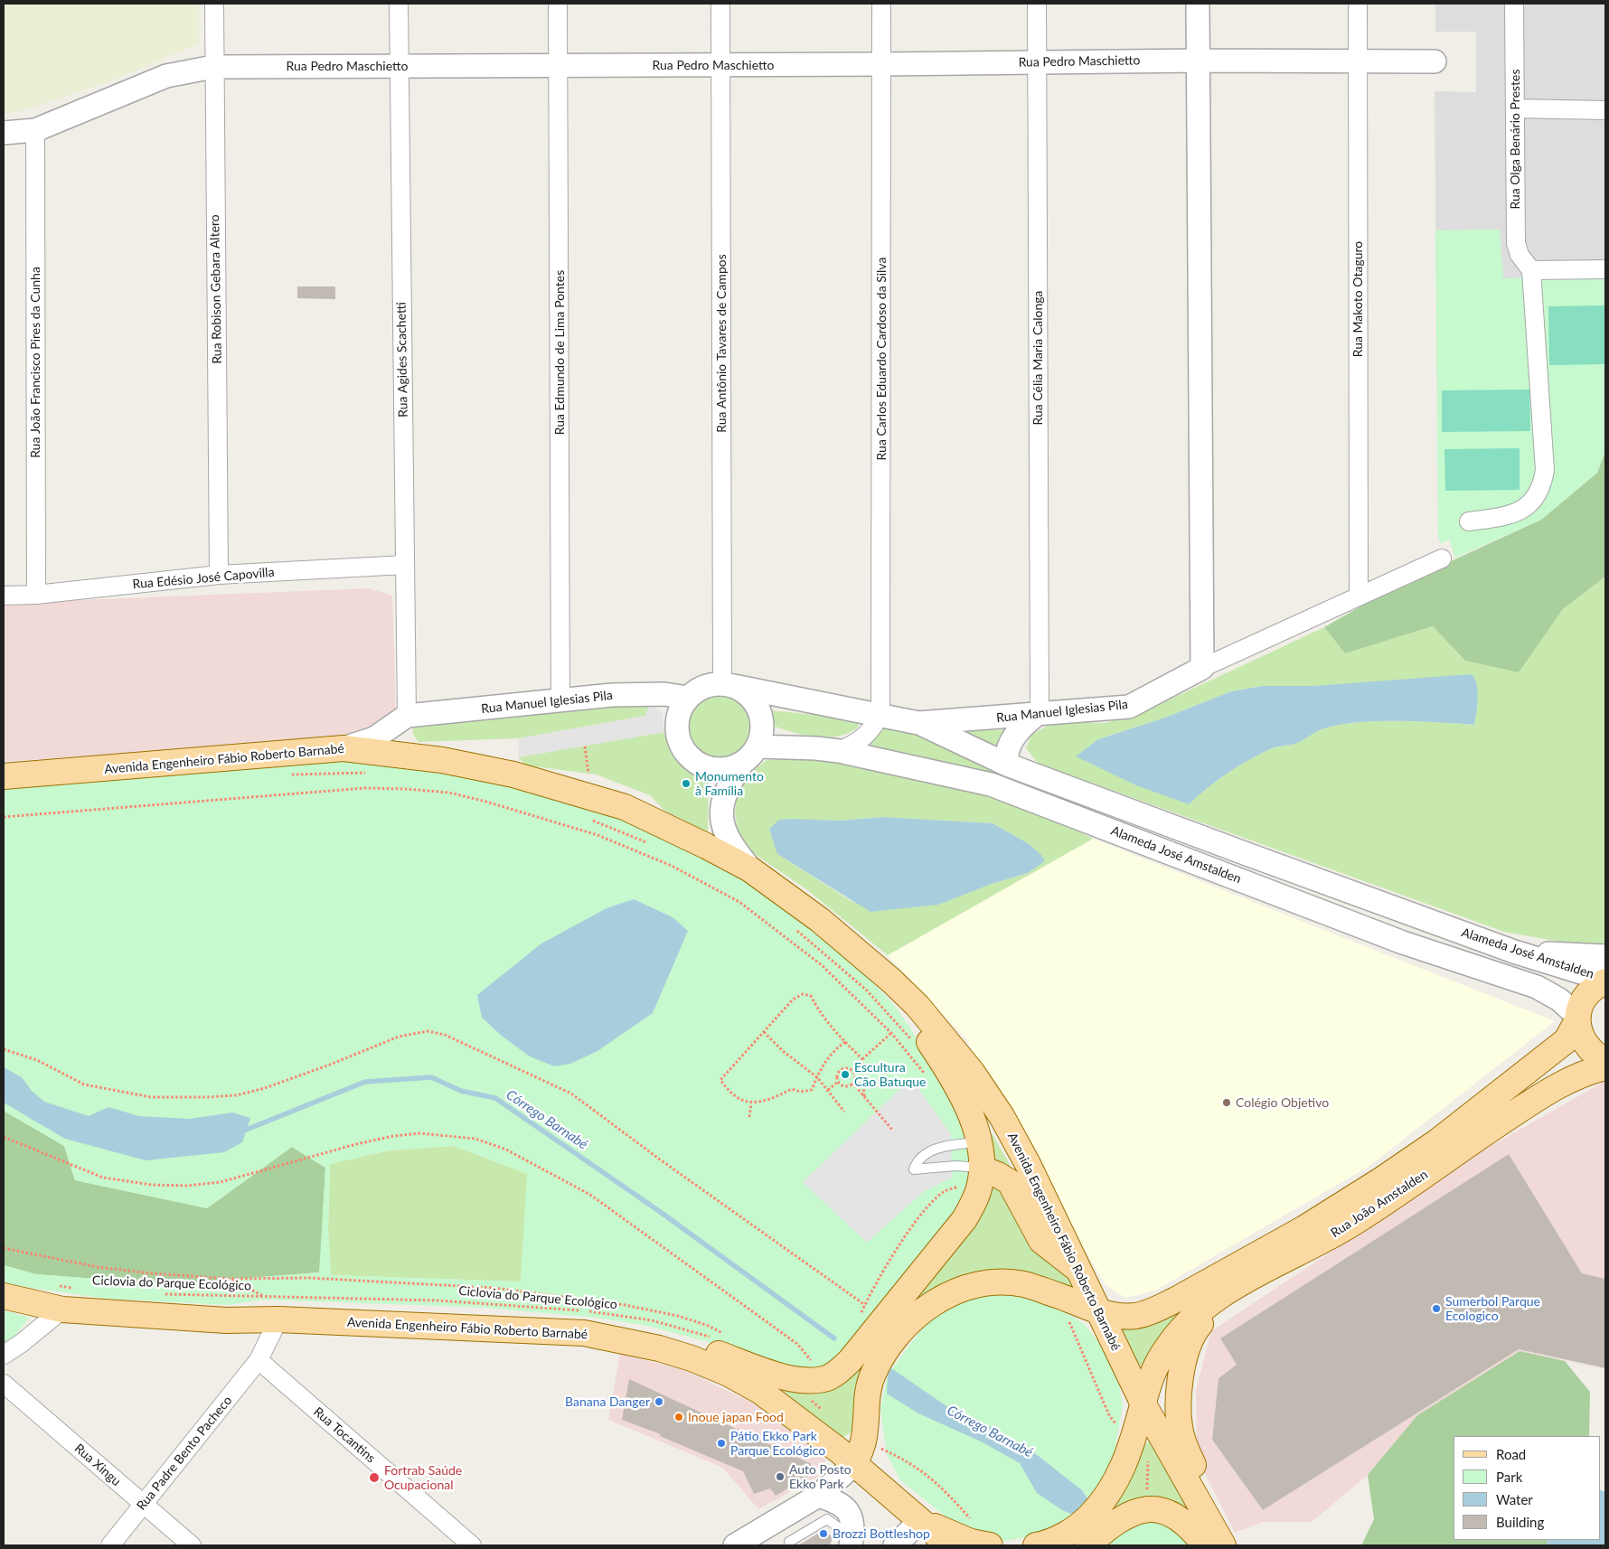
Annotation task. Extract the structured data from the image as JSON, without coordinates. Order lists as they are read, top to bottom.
{
  "streets": {
    "main road": ["Avenida Engenheiro Fábio Roberto Barnabé", "Rua João Amstalden"],
    "street": [
      "Rua Pedro Maschietto",
      "Rua Olga Benário Prestes",
      "Rua Robison Gebara Altero",
      "Rua Makoto Otaguro",
      "Rua Antônio Tavares de Campos",
      "Rua Edmundo de Lima Pontes",
      "Rua Célia Maria Calonga",
      "Rua Carlos Eduardo Cardoso da Silva",
      "Rua Agides Scachetti",
      "Rua João Francisco Pires da Cunha",
      "Rua Edésio José Capovilla",
      "Rua Manuel Iglesias Pila",
      "Alameda José Amstalden",
      "Rua Tocantins",
      "Rua Padre Bento Pacheco",
      "Rua Xingu"
    ],
    "path": ["Ciclovia do Parque Ecológico"]
  },
  "crossings": [
    ["Rua Pedro Maschietto", "Rua Robison Gebara Altero"],
    ["Rua Pedro Maschietto", "Rua Makoto Otaguro"],
    ["Rua Pedro Maschietto", "Rua Antônio Tavares de Campos"],
    ["Rua Pedro Maschietto", "Rua Edmundo de Lima Pontes"],
    ["Rua Pedro Maschietto", "Rua Célia Maria Calonga"],
    ["Rua Pedro Maschietto", "Rua Carlos Eduardo Cardoso da Silva"],
    ["Rua Pedro Maschietto", "Rua Agides Scachetti"],
    ["Rua Pedro Maschietto", "Rua João Francisco Pires da Cunha"],
    ["Rua Robison Gebara Altero", "Rua Edésio José Capovilla"],
    ["Rua Makoto Otaguro", "Rua Manuel Iglesias Pila"],
    ["Rua Antônio Tavares de Campos", "Rua Manuel Iglesias Pila"],
    ["Rua Antônio Tavares de Campos", "Alameda José Amstalden"],
    ["Rua Edmundo de Lima Pontes", "Rua Manuel Iglesias Pila"],
    ["Rua Célia Maria Calonga", "Rua Manuel Iglesias Pila"],
    ["Rua Carlos Eduardo Cardoso da Silva", "Rua Manuel Iglesias Pila"],
    ["Rua Agides Scachetti", "Rua Edésio José Capovilla"],
    ["Rua Agides Scachetti", "Rua Manuel Iglesias Pila"],
    ["Rua João Francisco Pires da Cunha", "Rua Edésio José Capovilla"],
    ["Rua Manuel Iglesias Pila", "Alameda José Amstalden"],
    ["Avenida Engenheiro Fábio Roberto Barnabé", "Rua João Amstalden"],
    ["Avenida Engenheiro Fábio Roberto Barnabé", "Rua Padre Bento Pacheco"],
    ["Alameda José Amstalden", "Rua João Amstalden"],
    ["Rua Tocantins", "Rua Padre Bento Pacheco"],
    ["Rua Padre Bento Pacheco", "Rua Xingu"]
  ],
  "water": ["Córrego Barnabé"],
  "places": [
    "Monumento à Família",
    "Escultura Cão Batuque",
    "Colégio Objetivo",
    "Sumerbol Parque Ecologico",
    "Banana Danger",
    "Inoue japan Food",
    "Pátio Ekko Park Parque Ecológico",
    "Auto Posto Ekko Park",
    "Fortrab Saúde Ocupacional",
    "Brozzi Bottleshop"
  ],
  "legend": [
    "Road",
    "Park",
    "Water",
    "Building"
  ]
}
